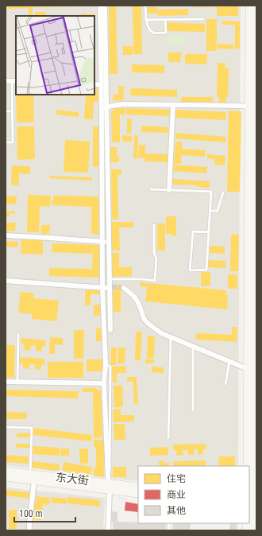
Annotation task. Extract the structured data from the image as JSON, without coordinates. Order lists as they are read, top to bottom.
{
  "streets": {
    "main road": ["东大街"]
  },
  "legend": ["住宅", "商业", "其他"],
  "scale_bar": "100 m"
}
